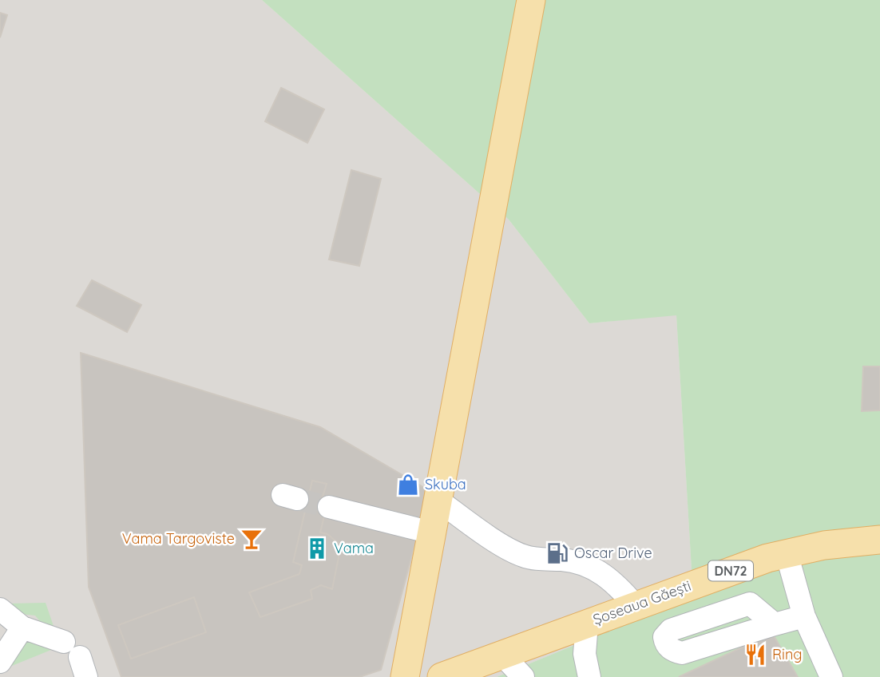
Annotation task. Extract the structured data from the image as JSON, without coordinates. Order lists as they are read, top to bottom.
{
  "streets": {
    "main road": ["DN72", "Șoseaua Găești"]
  },
  "places": {
    "shop": ["Skuba"],
    "bar": ["Vama Targoviste"],
    "building": ["Vama"],
    "fuel station": ["Oscar Drive"],
    "restaurant": ["Ring"]
  }
}
